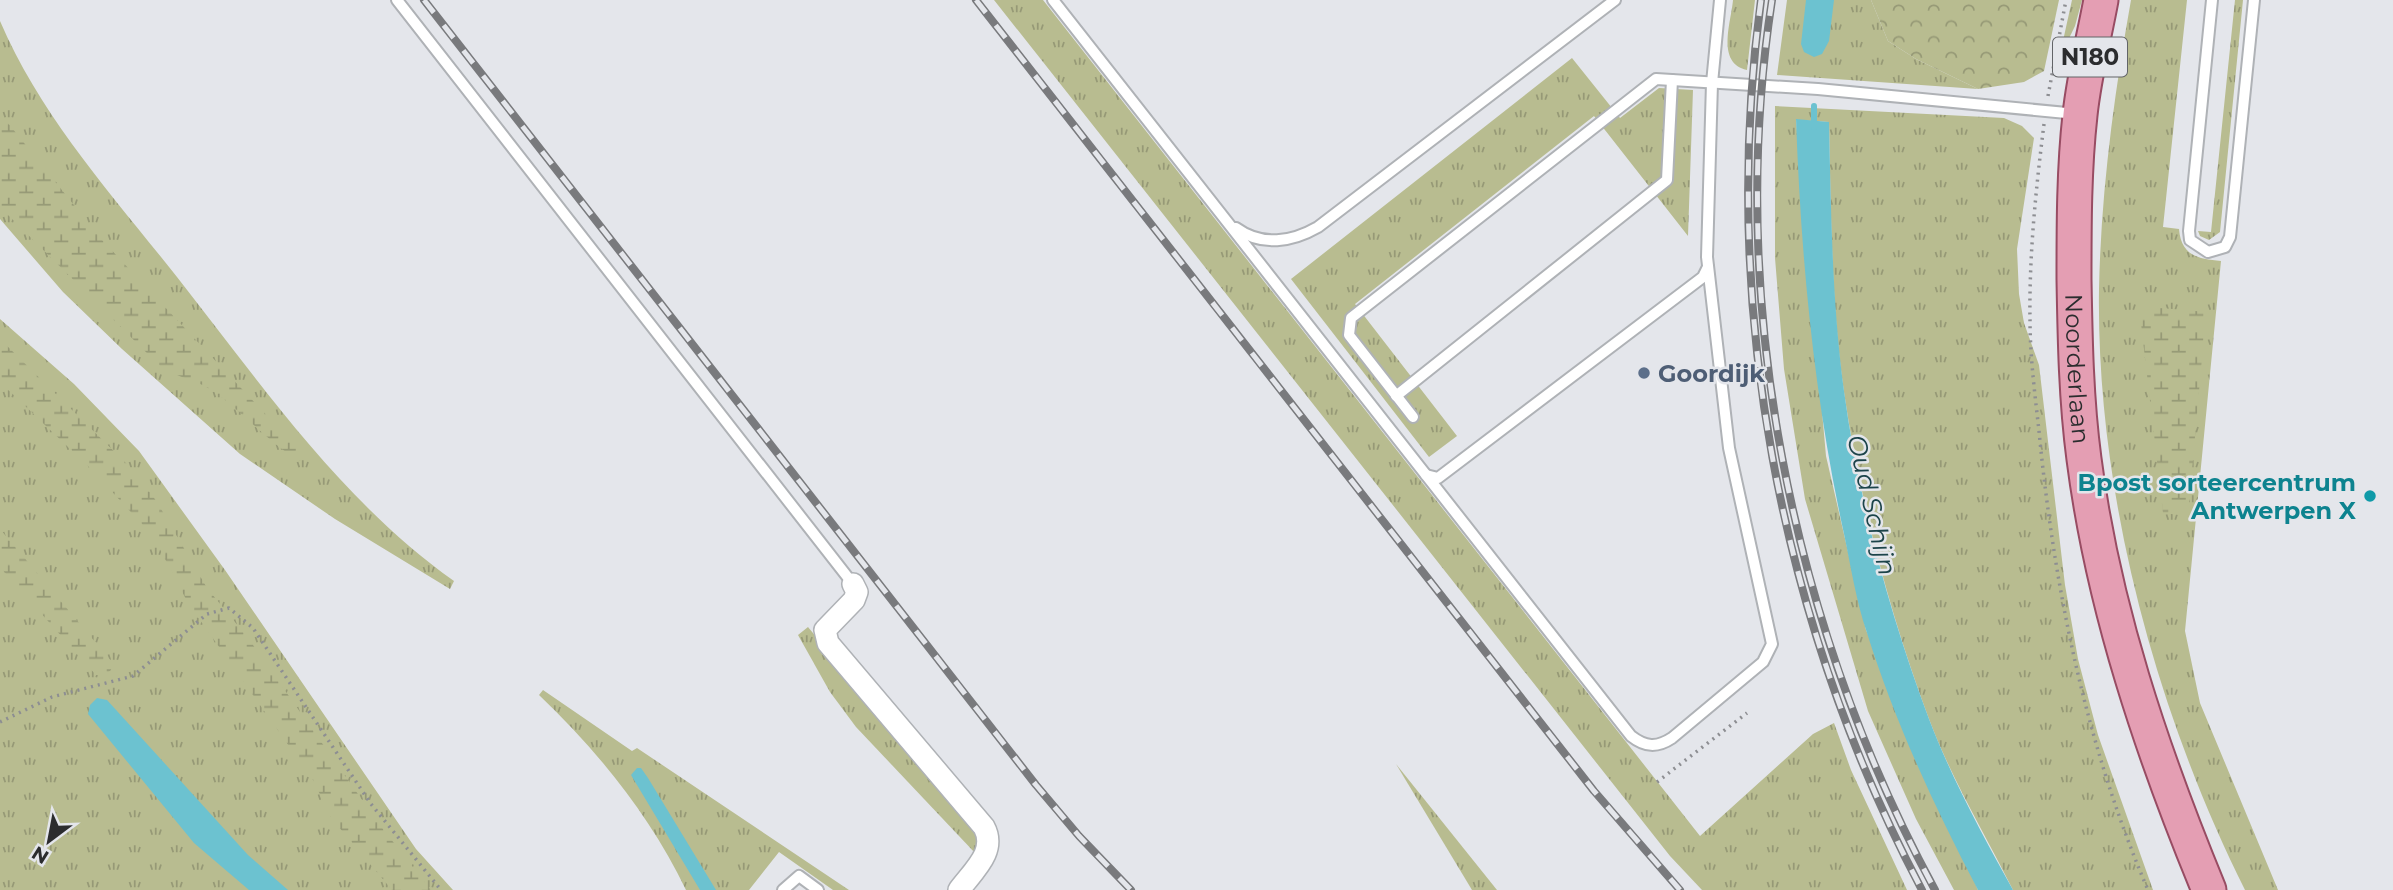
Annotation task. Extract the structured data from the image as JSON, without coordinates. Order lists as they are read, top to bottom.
{
  "streets": {
    "main road": ["N180", "Noorderlaan"]
  },
  "water": ["Oud Schijn"],
  "places": ["Goordijk", "Bpost sorteercentrum Antwerpen X"],
  "north": "bottom left"
}
